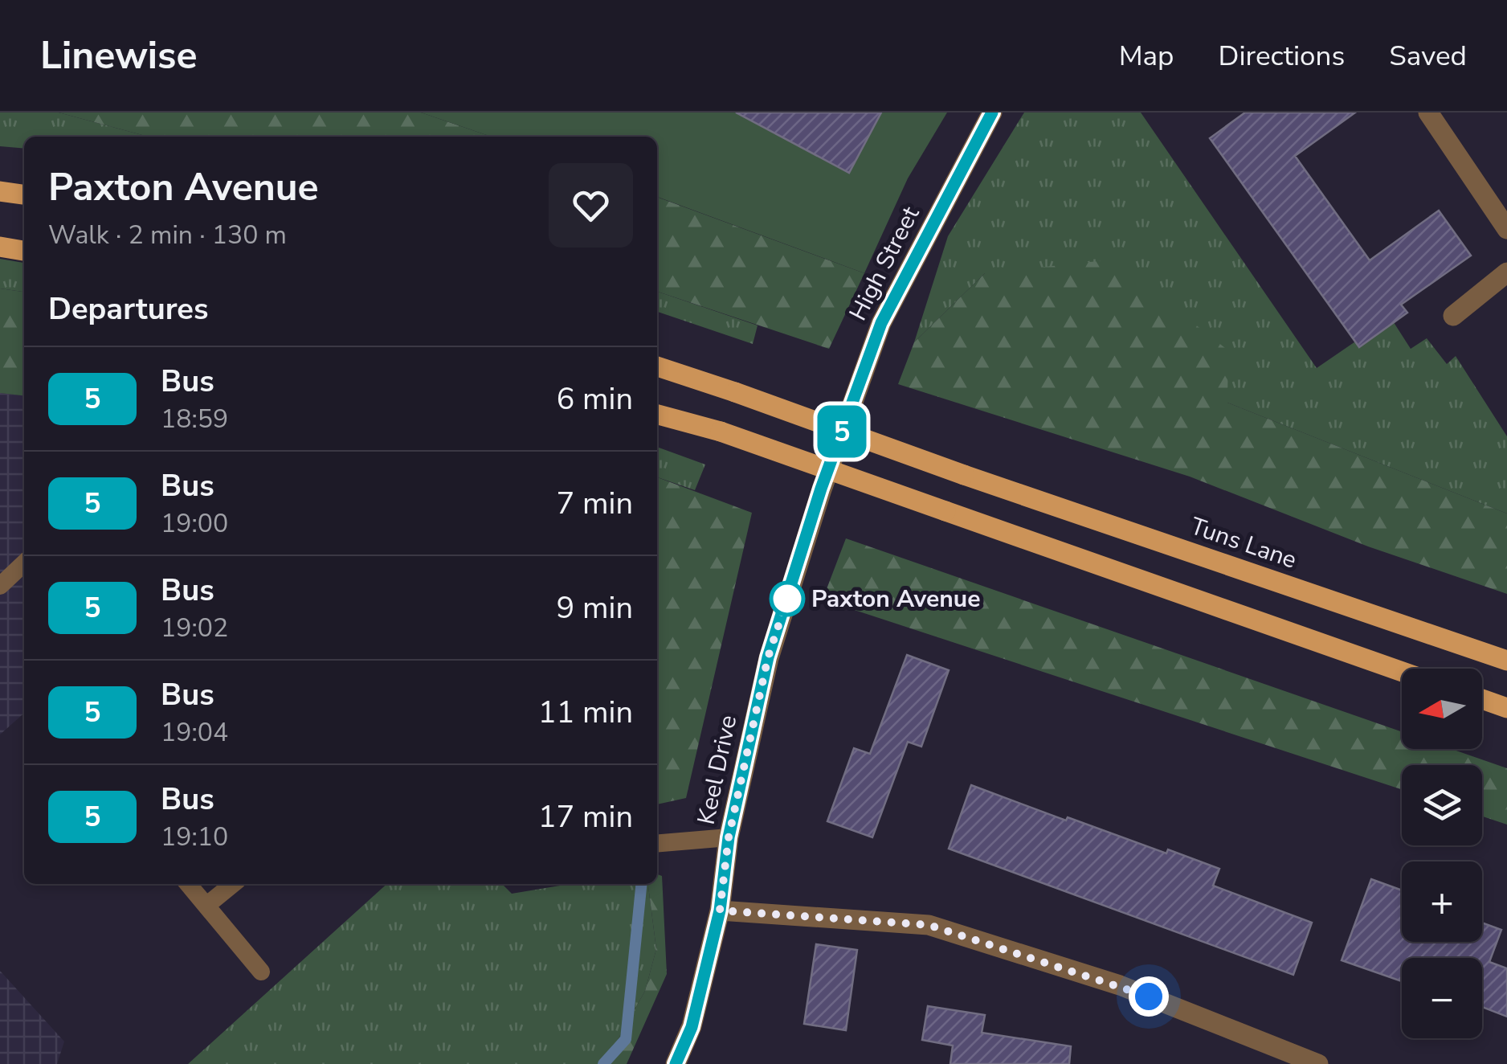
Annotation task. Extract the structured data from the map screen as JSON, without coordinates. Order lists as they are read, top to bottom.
{
  "streets": {
    "main road": ["Tuns Lane"],
    "street": ["High Street", "Keel Drive"]
  },
  "crossings": [
    ["High Street", "Keel Drive"]
  ],
  "places": ["Paxton Avenue"],
  "lines": ["bus line 5"],
  "north": "left",
  "page": {
    "header": "Linewise",
    "nav": ["Map", "Directions", "Saved"],
    "on_map": "5",
    "heading": [
      ["Paxton Avenue", "Walk · 2 min · 130 m"],
      "Departures"
    ],
    "list": [
      {
        "mark": "5",
        "name": "Bus",
        "note": "18:59",
        "value": "6 min"
      },
      {
        "mark": "5",
        "name": "Bus",
        "note": "19:00",
        "value": "7 min"
      },
      {
        "mark": "5",
        "name": "Bus",
        "note": "19:02",
        "value": "9 min"
      },
      {
        "mark": "5",
        "name": "Bus",
        "note": "19:04",
        "value": "11 min"
      },
      {
        "mark": "5",
        "name": "Bus",
        "note": "19:10",
        "value": "17 min"
      }
    ],
    "map_buttons": ["+", "−"]
  }
}
